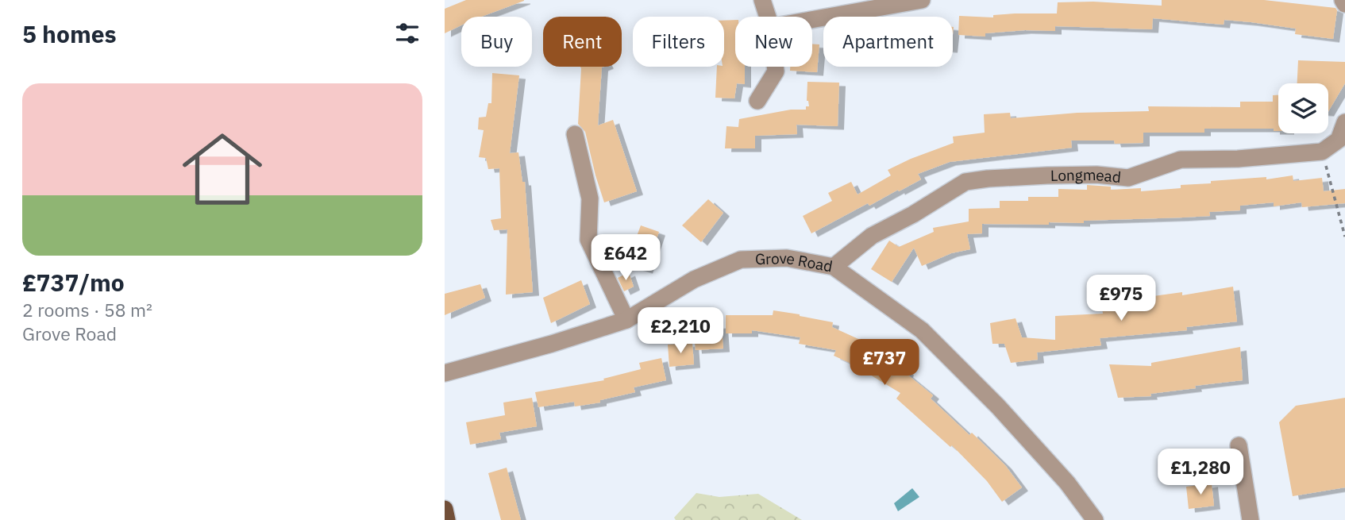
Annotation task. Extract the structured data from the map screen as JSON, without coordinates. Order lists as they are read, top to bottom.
{
  "streets": {
    "street": ["Longmead", "Grove Road"]
  },
  "crossings": [
    ["Longmead", "Grove Road"]
  ],
  "page": {
    "heading": "5 homes",
    "chip": [
      "Buy",
      "Rent",
      "Filters",
      "New",
      "Apartment"
    ],
    "list": [
      {
        "name": "£737/mo",
        "note": "2 rooms · 58 m² · Grove Road"
      }
    ],
    "price": [
      "£642",
      "£975",
      "£2,210",
      "£737",
      "£1,280"
    ]
  }
}
